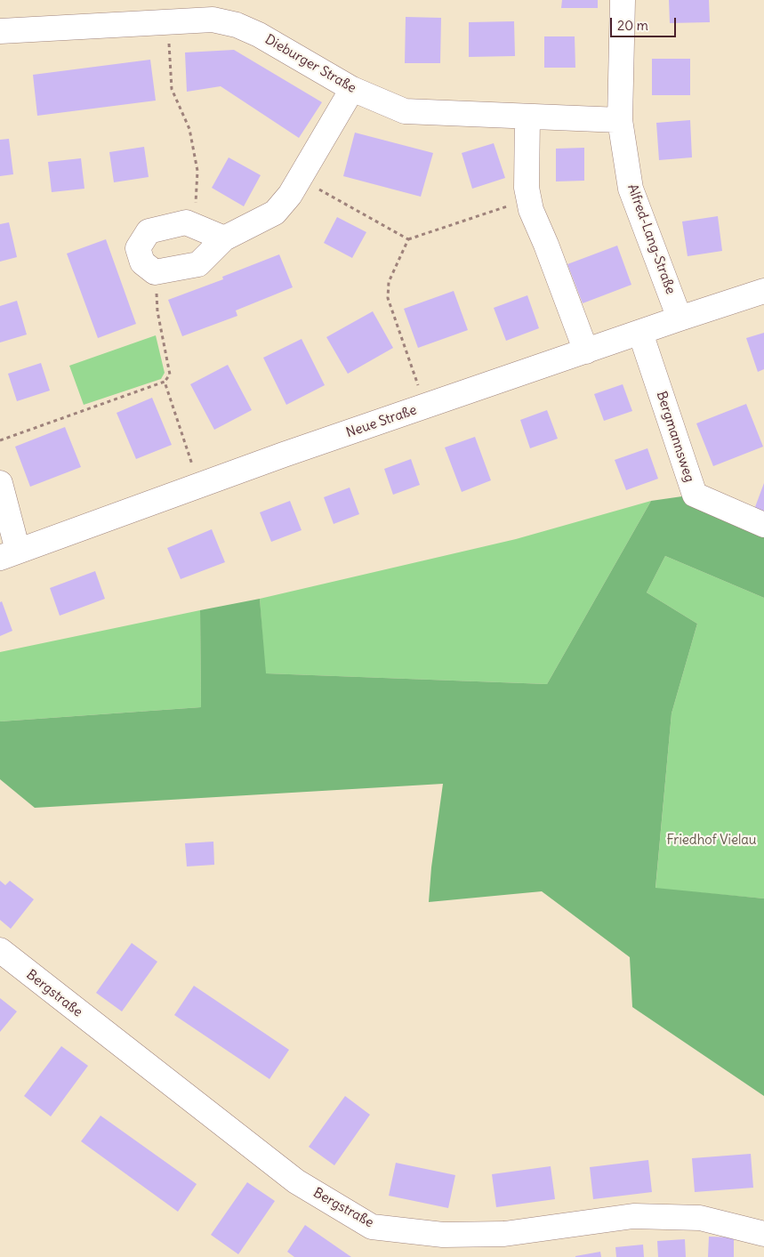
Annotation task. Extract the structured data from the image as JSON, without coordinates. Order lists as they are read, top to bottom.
{
  "streets": {
    "street": [
      "Dieburger Straße",
      "Alfred-Lang-Straße",
      "Neue Straße",
      "Bergmannsweg",
      "Bergstraße"
    ]
  },
  "crossings": [
    ["Dieburger Straße", "Alfred-Lang-Straße"],
    ["Alfred-Lang-Straße", "Neue Straße"],
    ["Neue Straße", "Bergmannsweg"]
  ],
  "parks": ["Friedhof Vielau"],
  "scale_bar": "20 m"
}
